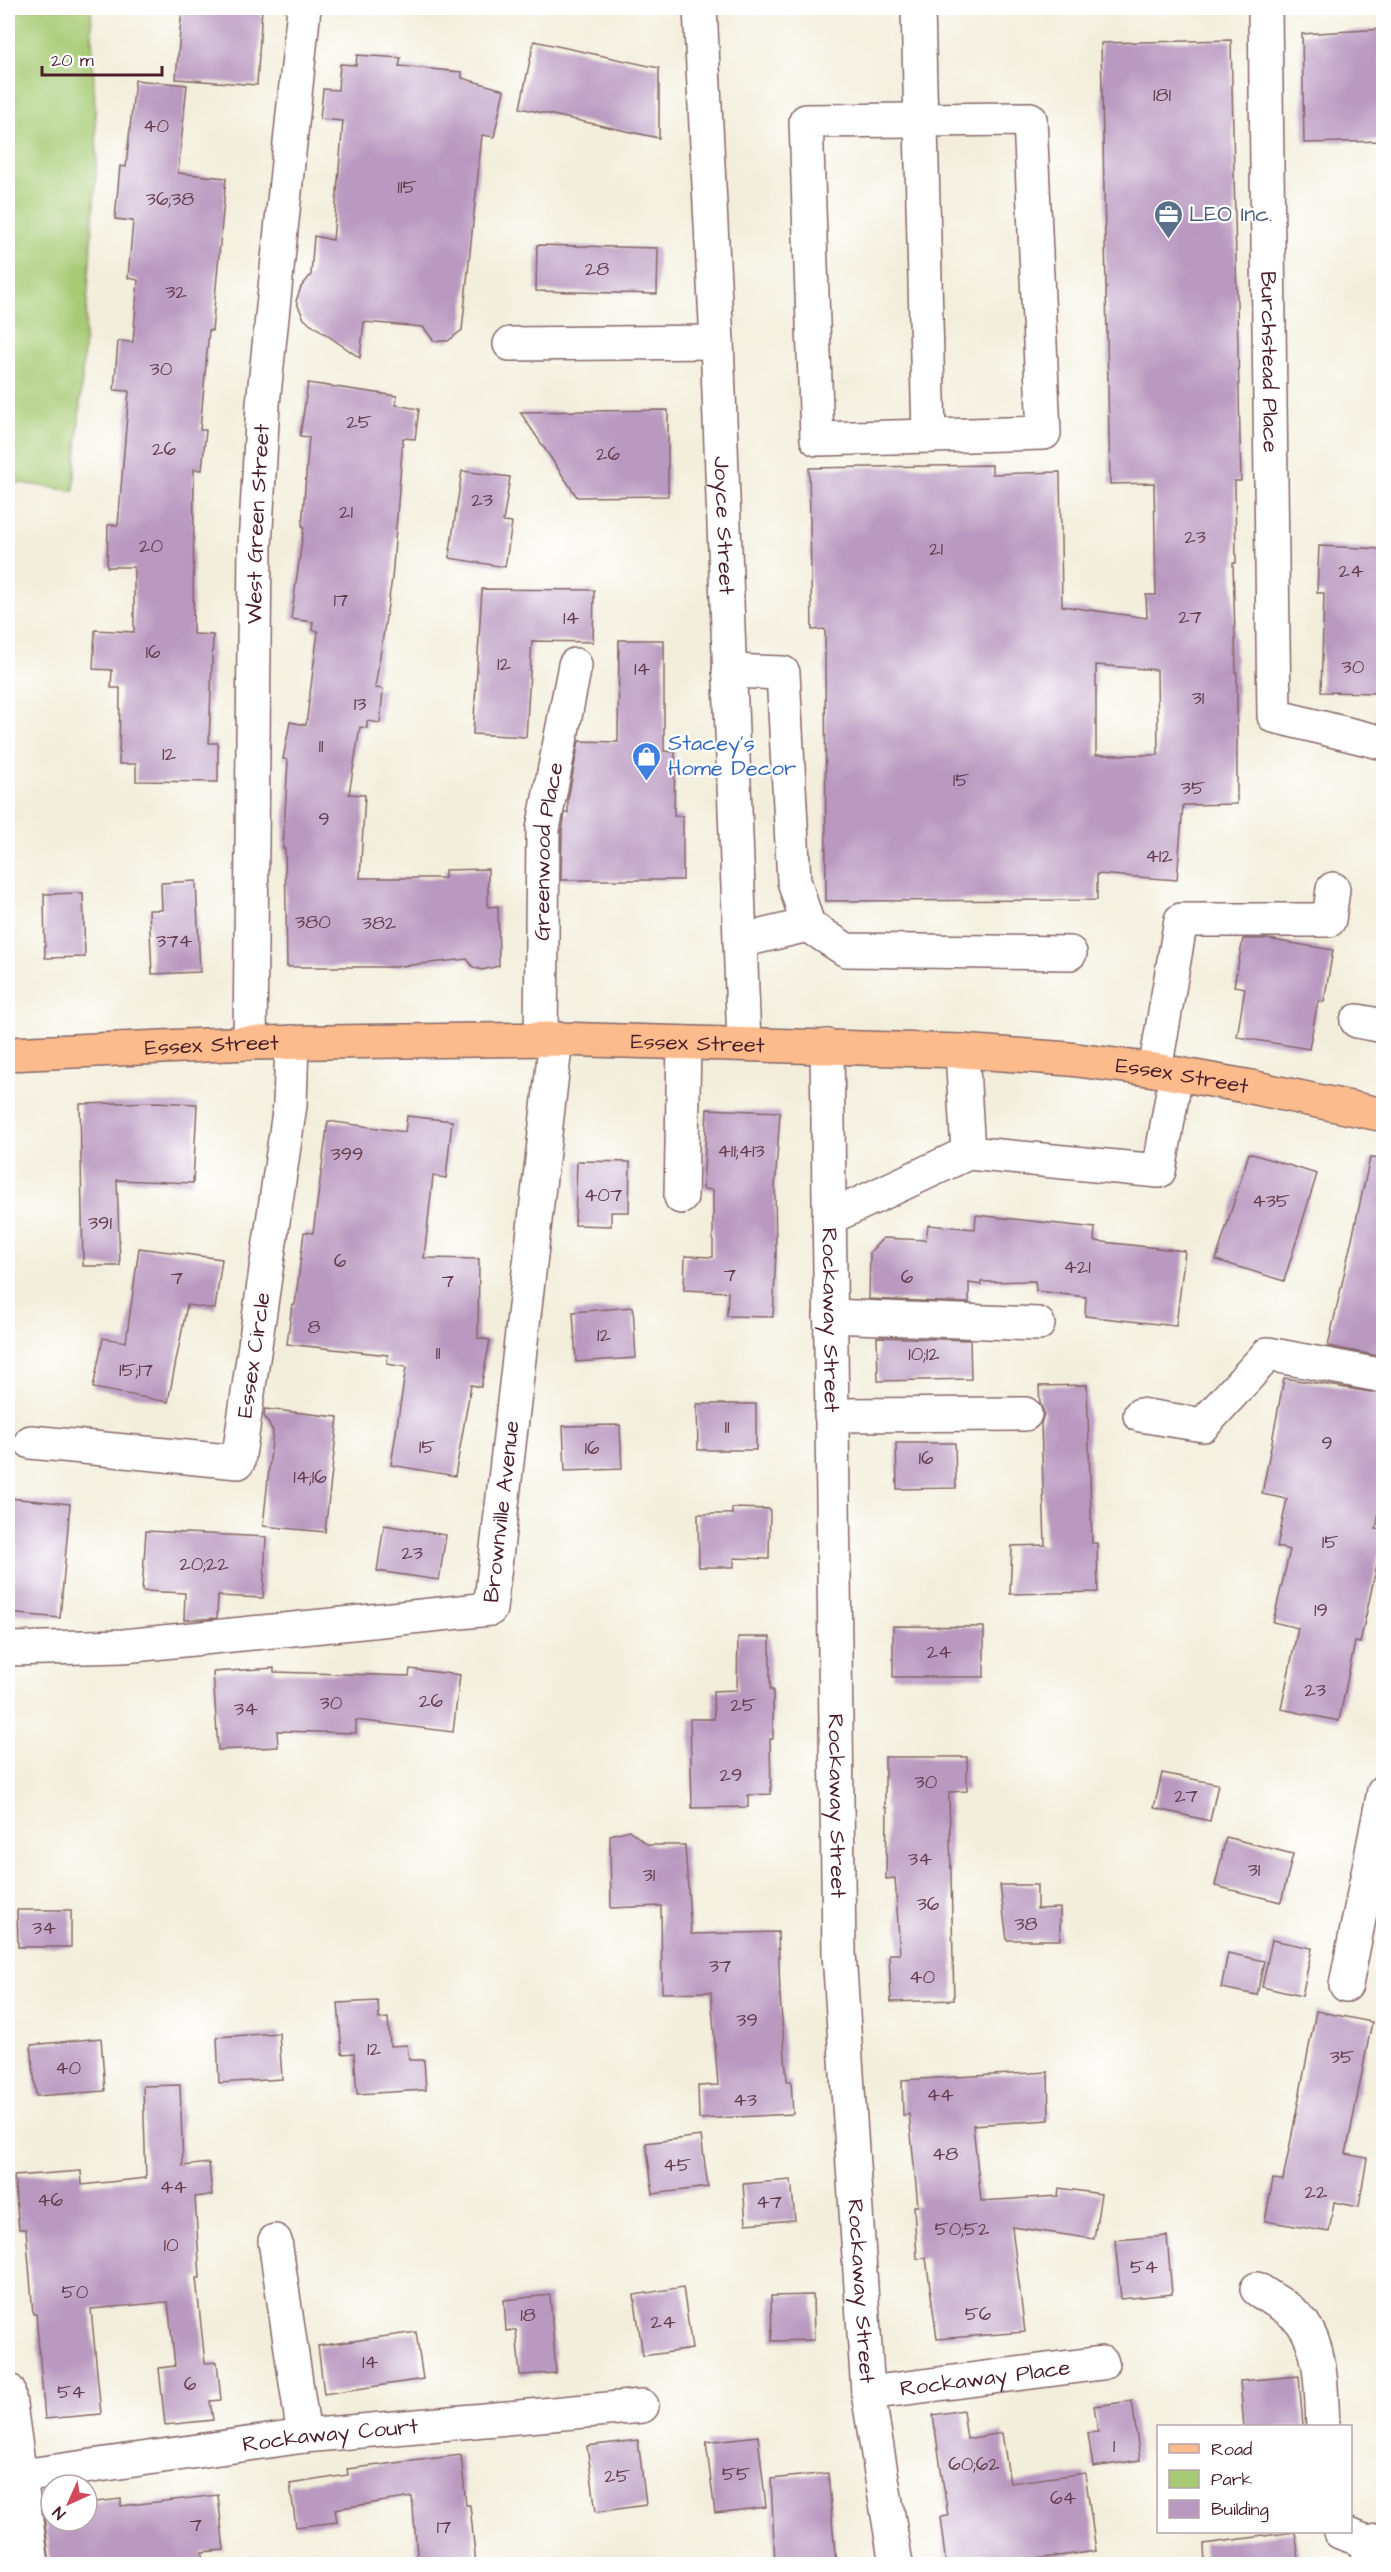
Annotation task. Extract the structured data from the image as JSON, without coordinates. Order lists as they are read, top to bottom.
{
  "streets": {
    "main road": ["Essex Street"],
    "street": [
      "Burchstead Place",
      "West Green Street",
      "Joyce Street",
      "Greenwood Place",
      "Rockaway Street",
      "Essex Circle",
      "Brownville Avenue",
      "Rockaway Place",
      "Rockaway Court"
    ]
  },
  "crossings": [
    ["West Green Street", "Essex Street"],
    ["Joyce Street", "Essex Street"],
    ["Greenwood Place", "Essex Street"],
    ["Greenwood Place", "Brownville Avenue"],
    ["Essex Street", "Rockaway Street"],
    ["Essex Street", "Essex Circle"],
    ["Essex Street", "Brownville Avenue"],
    ["Rockaway Street", "Rockaway Place"]
  ],
  "places": {
    "office": ["LEO Inc."],
    "shop": ["Stacey's Home Decor"]
  },
  "house_numbers": [
    "181",
    "40",
    "115",
    "36;38",
    "28",
    "32",
    "30",
    "25",
    "26",
    "26",
    "23",
    "21",
    "23",
    "20",
    "21",
    "24",
    "17",
    "27",
    "14",
    "16",
    "12",
    "30",
    "14",
    "31",
    "13",
    "11",
    "12",
    "15",
    "35",
    "9",
    "412",
    "380",
    "382",
    "374",
    "411;413",
    "399",
    "407",
    "435",
    "391",
    "6",
    "421",
    "7",
    "6",
    "7",
    "7",
    "8",
    "12",
    "11",
    "10;12",
    "15;17",
    "11",
    "9",
    "15",
    "16",
    "16",
    "14;16",
    "15",
    "23",
    "20;22",
    "19",
    "24",
    "23",
    "26",
    "30",
    "25",
    "34",
    "29",
    "30",
    "27",
    "34",
    "31",
    "31",
    "36",
    "38",
    "34",
    "37",
    "40",
    "39",
    "12",
    "35",
    "40",
    "44",
    "43",
    "48",
    "45",
    "44",
    "22",
    "46",
    "47",
    "50;52",
    "10",
    "54",
    "50",
    "56",
    "18",
    "24",
    "14",
    "6",
    "54",
    "1",
    "60;62",
    "55",
    "25",
    "64",
    "7",
    "17"
  ],
  "legend": ["Road", "Park", "Building"],
  "scale_bar": "20 m",
  "north": "bottom left"
}
